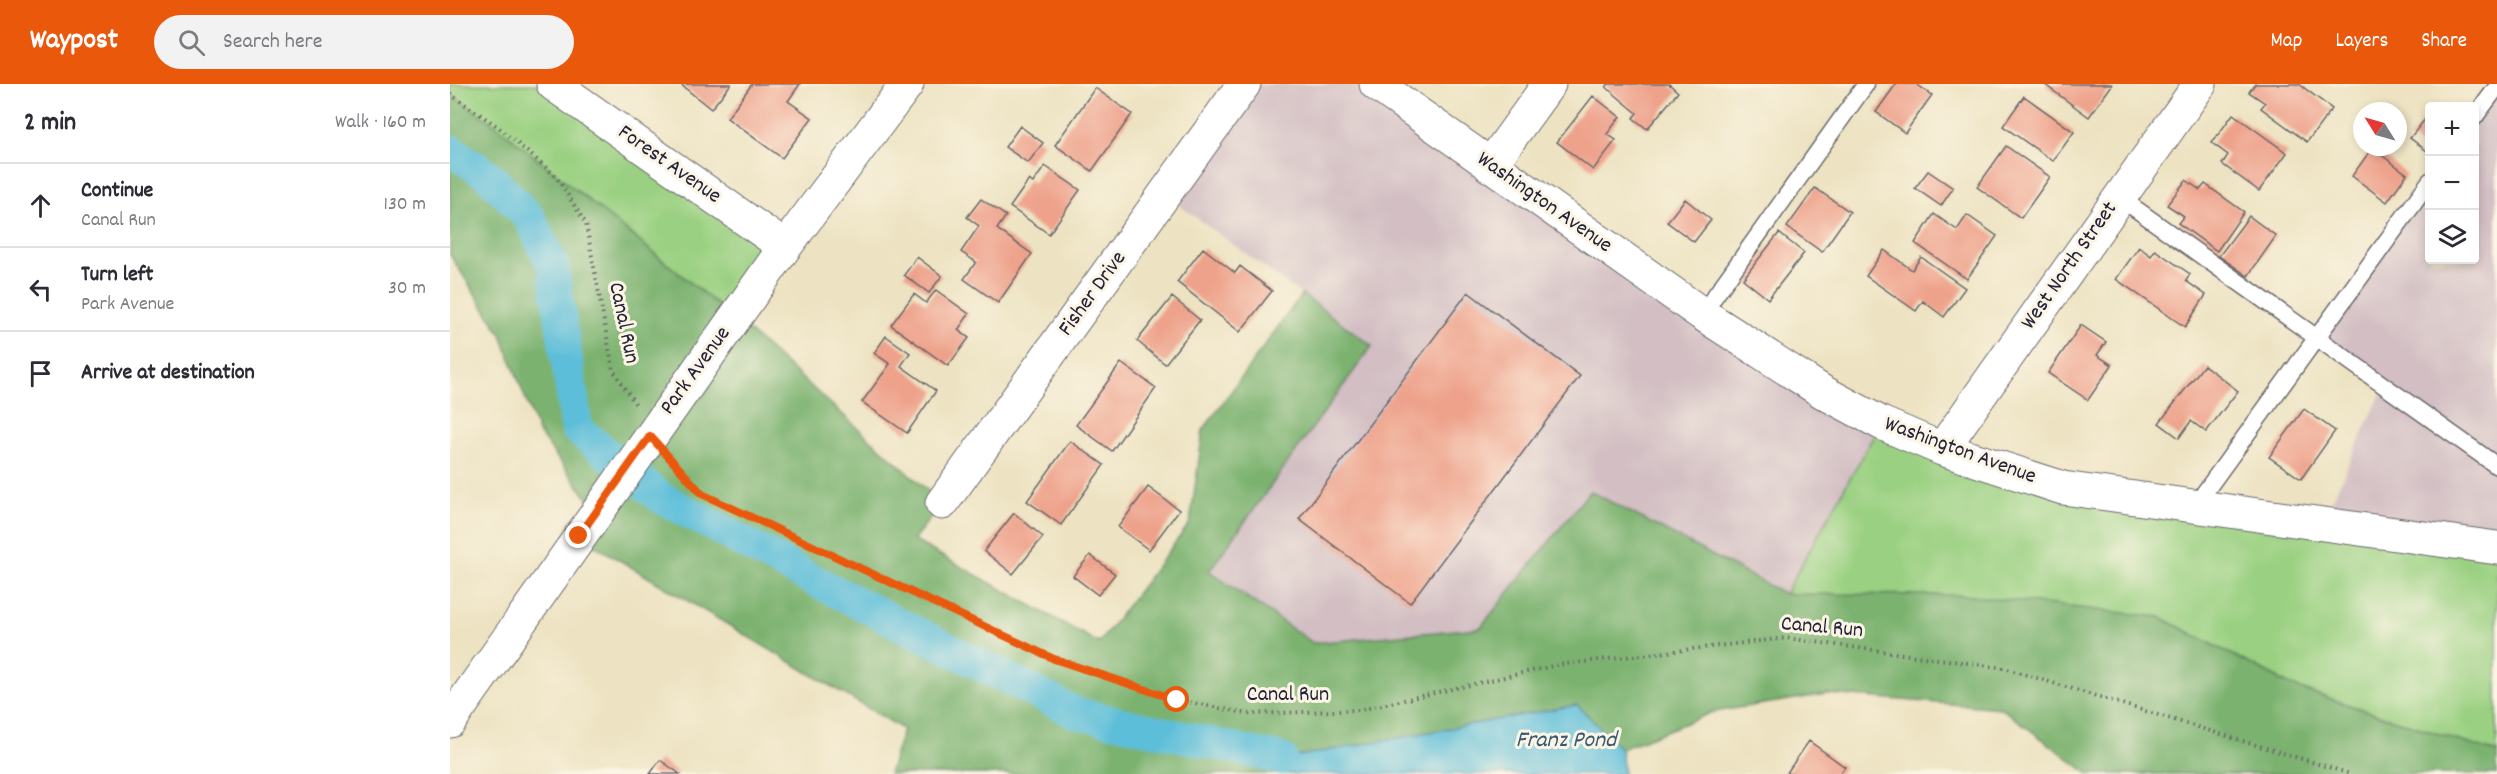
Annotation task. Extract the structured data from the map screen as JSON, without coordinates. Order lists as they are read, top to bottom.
{
  "streets": {
    "street": [
      "Forest Avenue",
      "Washington Avenue",
      "West North Street",
      "Fisher Drive",
      "Park Avenue"
    ],
    "path": ["Canal Run"]
  },
  "crossings": [
    ["Forest Avenue", "Park Avenue"],
    ["Washington Avenue", "West North Street"],
    ["Canal Run", "Park Avenue"]
  ],
  "water": ["Franz Pond"],
  "north": "top left",
  "page": {
    "header": "Waypost",
    "search": "Search here",
    "nav": ["Map", "Layers", "Share"],
    "heading": ["2 min", "Walk · 160 m"],
    "map_buttons": ["+", "−"],
    "list": [
      ["Continue", "Canal Run", "130 m"],
      ["Turn left", "Park Avenue", "30 m"],
      "Arrive at destination"
    ]
  }
}
